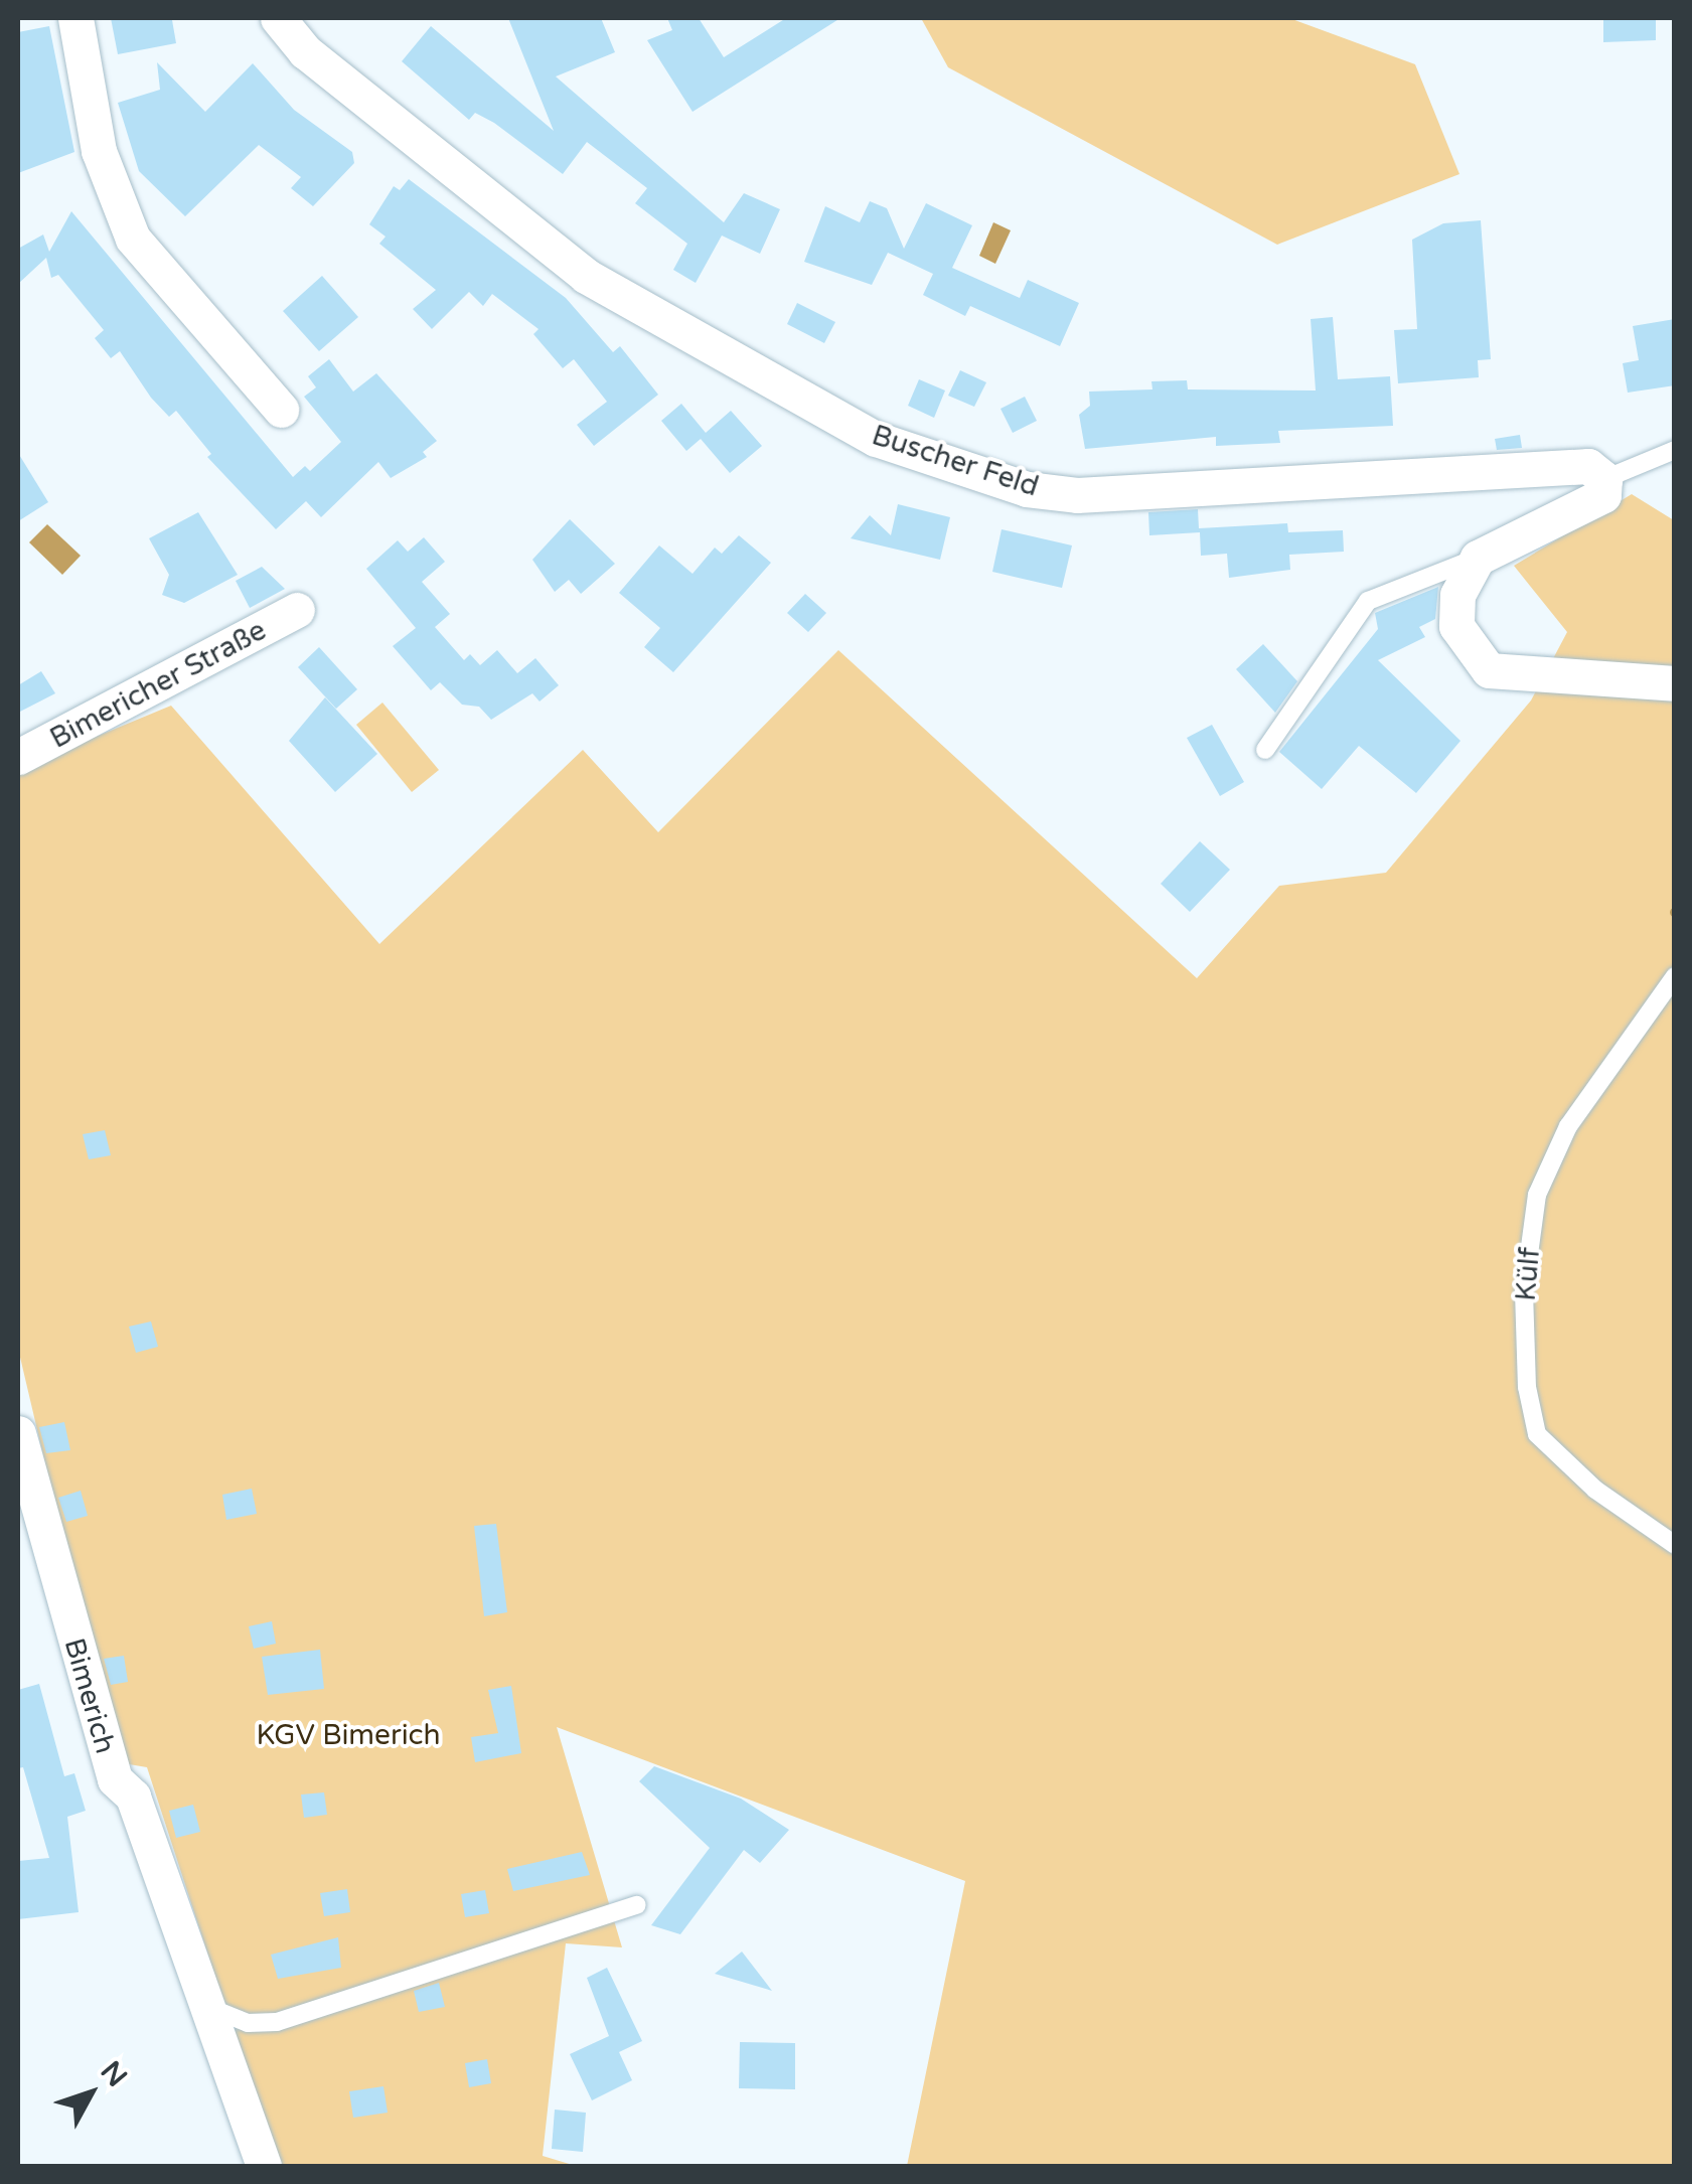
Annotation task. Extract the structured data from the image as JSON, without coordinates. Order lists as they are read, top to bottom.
{
  "streets": {
    "street": ["Buscher Feld", "Bimericher Straße", "Bimerich"],
    "lane": ["Külf"]
  },
  "parks": ["KGV Bimerich"],
  "north": "top right"
}
